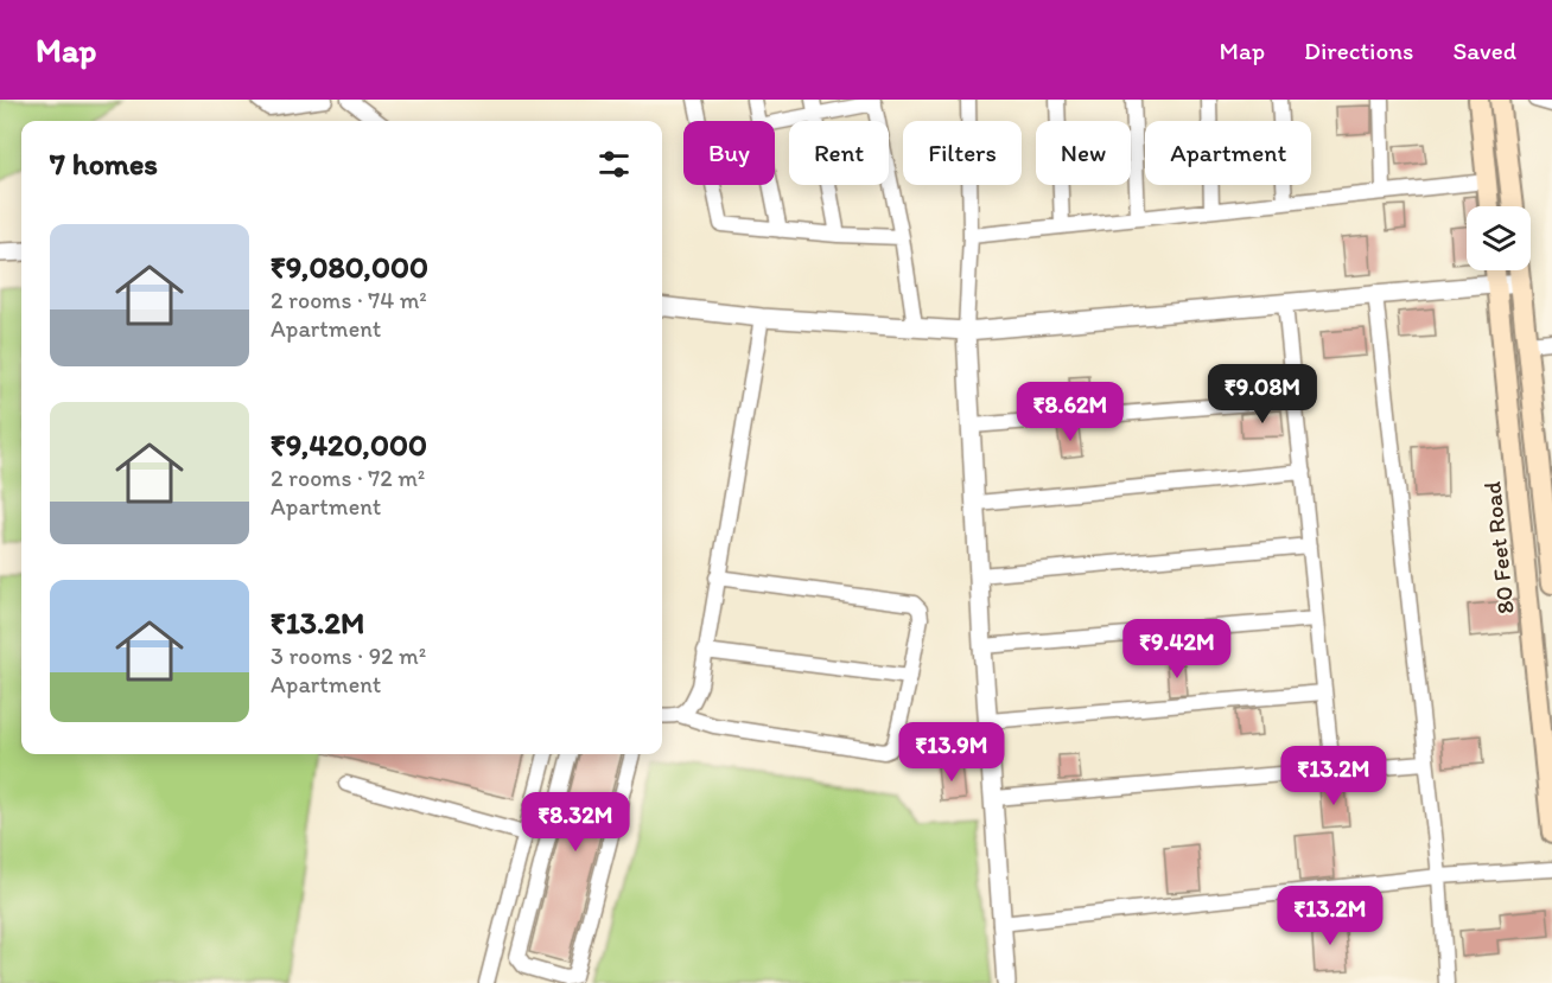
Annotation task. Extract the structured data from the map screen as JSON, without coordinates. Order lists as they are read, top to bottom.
{
  "streets": {
    "main road": ["80 Feet Road"]
  },
  "page": {
    "header": "Map",
    "nav": ["Map", "Directions", "Saved"],
    "chip": [
      "Buy",
      "Rent",
      "Filters",
      "New",
      "Apartment"
    ],
    "heading": "7 homes",
    "list": [
      {
        "name": "₹9,080,000",
        "note": "2 rooms · 74 m² · Apartment"
      },
      {
        "name": "₹9,420,000",
        "note": "2 rooms · 72 m² · Apartment"
      },
      {
        "name": "₹13.2M",
        "note": "3 rooms · 92 m² · Apartment"
      }
    ],
    "price": [
      "₹9.08M",
      "₹8.62M",
      "₹9.42M",
      "₹13.9M",
      "₹13.2M",
      "₹8.32M",
      "₹13.2M"
    ]
  }
}
